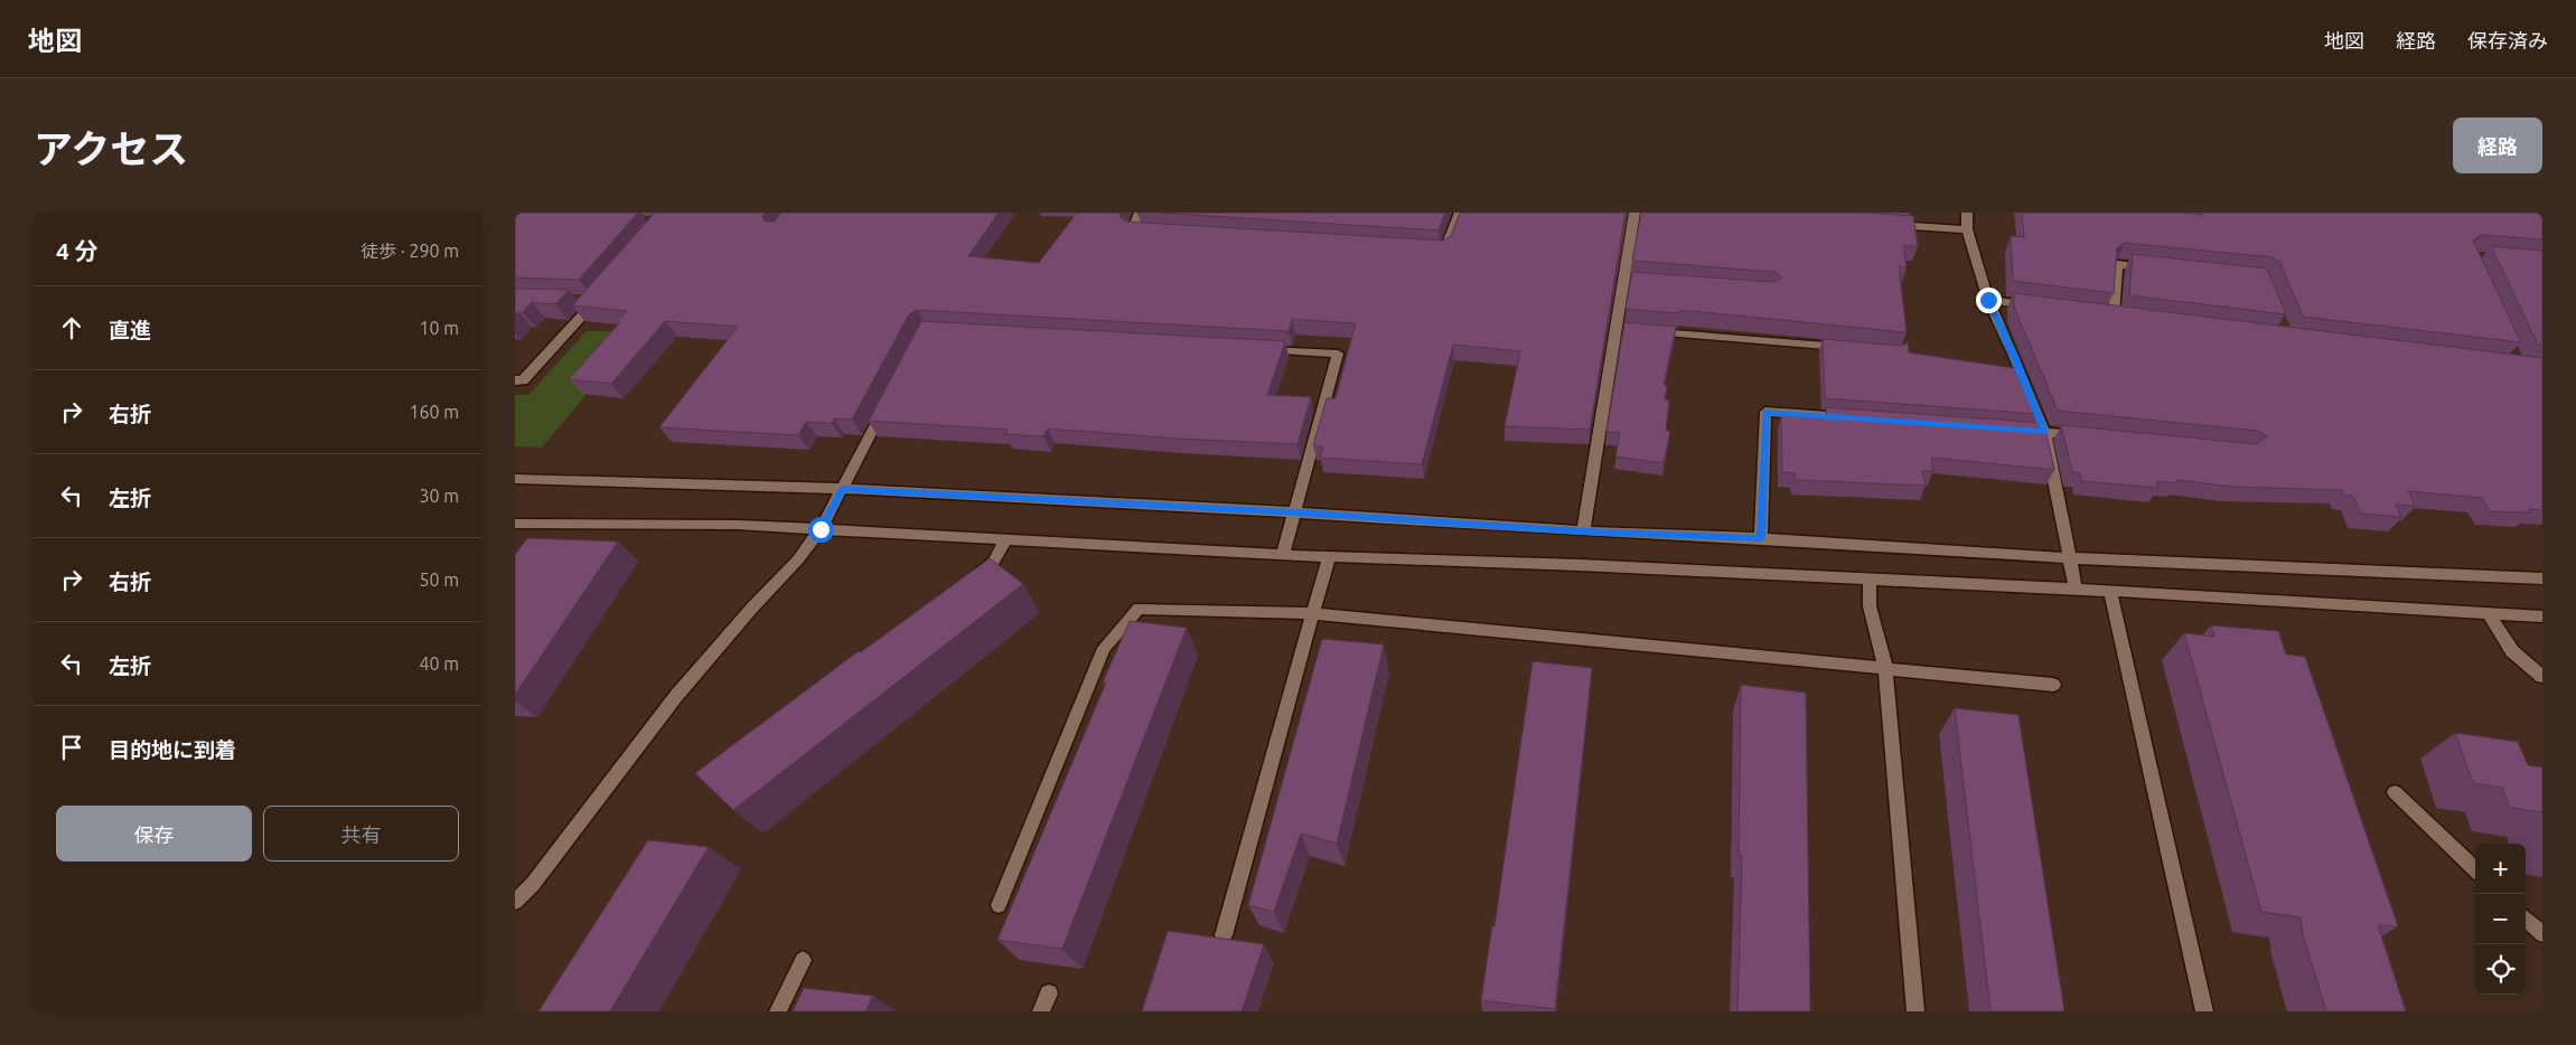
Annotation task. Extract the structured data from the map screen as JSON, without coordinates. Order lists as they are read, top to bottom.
{
  "page": {
    "header": "地図",
    "nav": ["地図", "経路", "保存済み"],
    "title": "アクセス",
    "buttons": [
      "経路",
      ["保存", "共有"]
    ],
    "heading": ["4 分", "徒歩 · 290 m"],
    "list": [
      ["直進", "10 m"],
      ["右折", "160 m"],
      ["左折", "30 m"],
      ["右折", "50 m"],
      ["左折", "40 m"],
      "目的地に到着"
    ],
    "map_buttons": ["+", "−"]
  }
}
